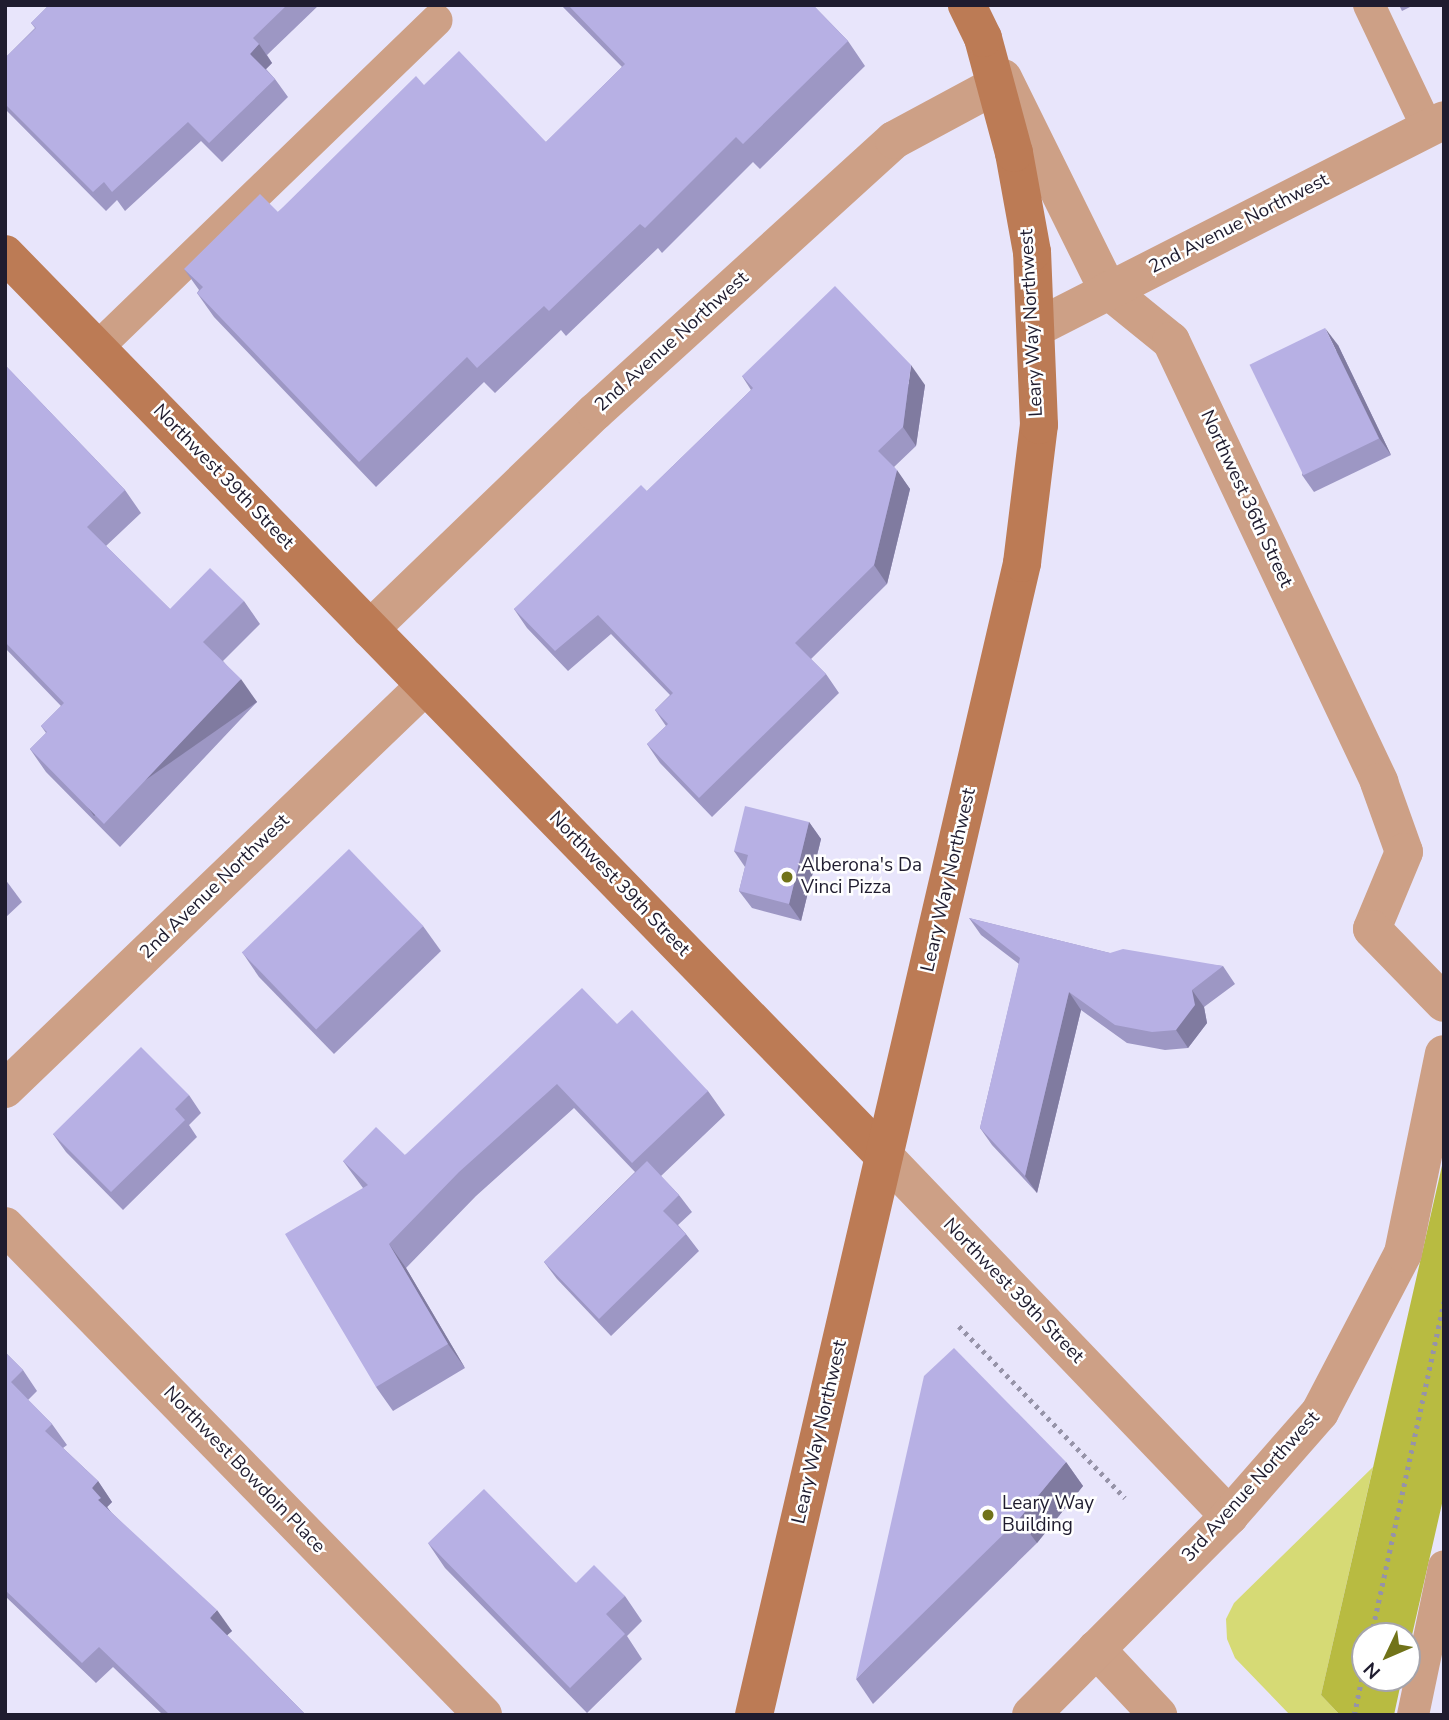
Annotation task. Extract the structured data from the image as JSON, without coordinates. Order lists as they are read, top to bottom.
{
  "streets": {
    "main road": ["Leary Way Northwest", "Northwest 39th Street"],
    "street": [
      "2nd Avenue Northwest",
      "Northwest 36th Street",
      "Northwest Bowdoin Place",
      "3rd Avenue Northwest"
    ]
  },
  "crossings": [
    ["2nd Avenue Northwest", "Leary Way Northwest"],
    ["2nd Avenue Northwest", "Northwest 39th Street"],
    ["2nd Avenue Northwest", "Northwest 36th Street"],
    ["Leary Way Northwest", "Northwest 39th Street"],
    ["Leary Way Northwest", "Northwest 36th Street"],
    ["Northwest 39th Street", "3rd Avenue Northwest"]
  ],
  "places": ["Alberona's Da Vinci Pizza", "Leary Way Building"],
  "north": "bottom left"
}
